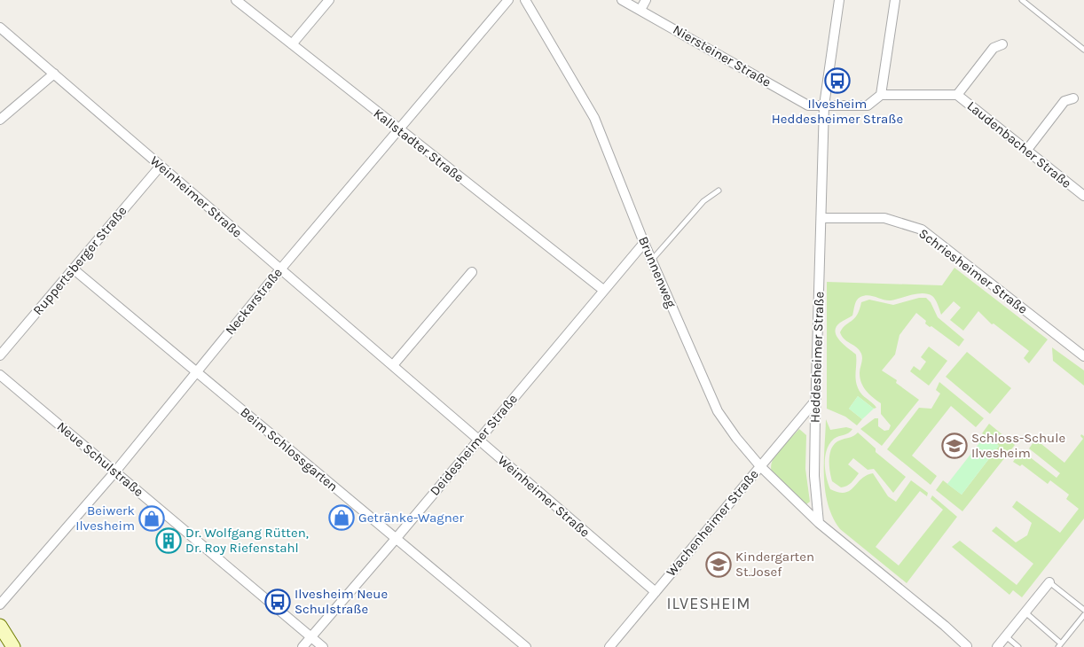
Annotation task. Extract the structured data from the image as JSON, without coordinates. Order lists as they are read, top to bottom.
{
  "streets": {
    "street": [
      "Niersteiner Straße",
      "Laudenbacher Straße",
      "Kallstadter Straße",
      "Weinheimer Straße",
      "Ruppertsberger Straße",
      "Schriesheimer Straße",
      "Brunnenweg",
      "Neckarstraße",
      "Heddesheimer Straße",
      "Deidesheimer Straße",
      "Beim Schlossgarten",
      "Neue Schulstraße",
      "Wachenheimer Straße"
    ]
  },
  "crossings": [
    ["Niersteiner Straße", "Laudenbacher Straße"],
    ["Niersteiner Straße", "Heddesheimer Straße"],
    ["Laudenbacher Straße", "Heddesheimer Straße"],
    ["Kallstadter Straße", "Neckarstraße"],
    ["Kallstadter Straße", "Deidesheimer Straße"],
    ["Weinheimer Straße", "Ruppertsberger Straße"],
    ["Weinheimer Straße", "Neckarstraße"],
    ["Weinheimer Straße", "Deidesheimer Straße"],
    ["Weinheimer Straße", "Wachenheimer Straße"],
    ["Ruppertsberger Straße", "Beim Schlossgarten"],
    ["Schriesheimer Straße", "Heddesheimer Straße"],
    ["Brunnenweg", "Heddesheimer Straße"],
    ["Brunnenweg", "Deidesheimer Straße"],
    ["Brunnenweg", "Wachenheimer Straße"],
    ["Neckarstraße", "Beim Schlossgarten"],
    ["Neckarstraße", "Neue Schulstraße"],
    ["Heddesheimer Straße", "Wachenheimer Straße"],
    ["Deidesheimer Straße", "Beim Schlossgarten"],
    ["Deidesheimer Straße", "Neue Schulstraße"]
  ],
  "districts": ["ILVESHEIM"],
  "places": {
    "bus stop": ["Ilvesheim Heddesheimer Straße", "Ilvesheim Neue Schulstraße"],
    "school or university": ["Schloss-Schule Ilvesheim", "Kindergarten St.Josef"],
    "shop": ["Getränke-Wagner", "Beiwerk Ilvesheim"],
    "building": ["Dr. Wolfgang Rütten, Dr. Roy Riefenstahl"]
  }
}
